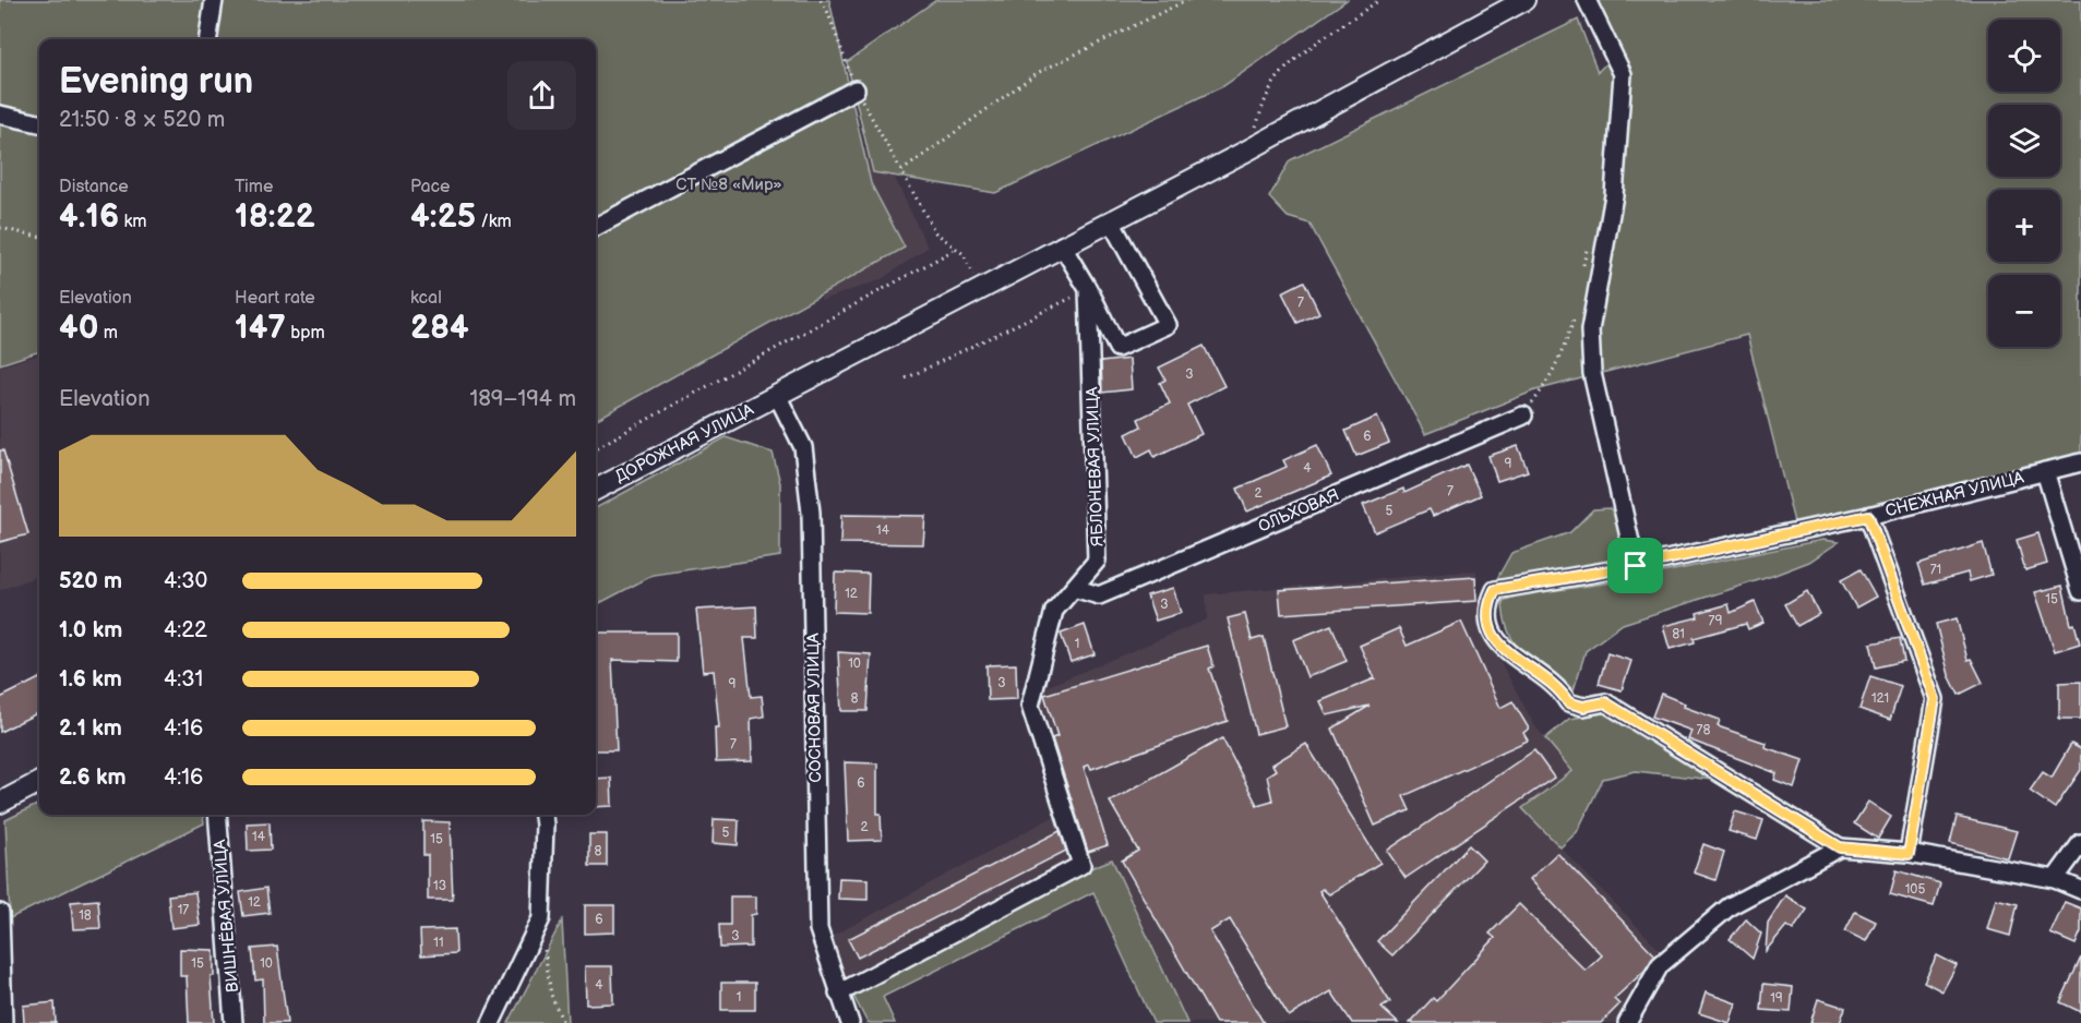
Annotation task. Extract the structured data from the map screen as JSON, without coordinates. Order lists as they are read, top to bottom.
{
  "streets": {
    "main road": ["ДОРОЖНАЯ УЛИЦА"],
    "street": [
      "ЯБЛОНЕВАЯ УЛИЦА",
      "СНЕЖНАЯ УЛИЦА",
      "ОЛЬХОВАЯ",
      "СОСНОВАЯ УЛИЦА",
      "ВИШНЁВАЯ УЛИЦА"
    ]
  },
  "crossings": [
    ["ДОРОЖНАЯ УЛИЦА", "СОСНОВАЯ УЛИЦА"],
    ["ЯБЛОНЕВАЯ УЛИЦА", "ОЛЬХОВАЯ"],
    ["ЯБЛОНЕВАЯ УЛИЦА", "СОСНОВАЯ УЛИЦА"]
  ],
  "parks": ["СТ №8 «Мир»"],
  "house_numbers": [
    "7",
    "3",
    "6",
    "9",
    "4",
    "7",
    "2",
    "5",
    "14",
    "71",
    "12",
    "15",
    "3",
    "79",
    "81",
    "1",
    "10",
    "3",
    "9",
    "8",
    "121",
    "78",
    "7",
    "6",
    "2",
    "5",
    "14",
    "15",
    "8",
    "13",
    "105",
    "12",
    "17",
    "18",
    "6",
    "3",
    "11",
    "15",
    "10",
    "4",
    "1",
    "19"
  ],
  "page": {
    "map_buttons": ["+", "−"],
    "heading": ["Evening run", "21:50 · 8 × 520 m"],
    "stats": [
      ["Distance", "4.16 km"],
      ["Time", "18:22"],
      ["Pace", "4:25 /km"],
      ["Elevation", "40 m"],
      ["Heart rate", "147 bpm"],
      ["kcal", "284"]
    ],
    "chart": ["Elevation", "189–194 m"],
    "list": [
      {
        "name": "520 m",
        "note": "4:30"
      },
      {
        "name": "1.0 km",
        "note": "4:22"
      },
      {
        "name": "1.6 km",
        "note": "4:31"
      },
      {
        "name": "2.1 km",
        "note": "4:16"
      },
      {
        "name": "2.6 km",
        "note": "4:16"
      }
    ]
  }
}
